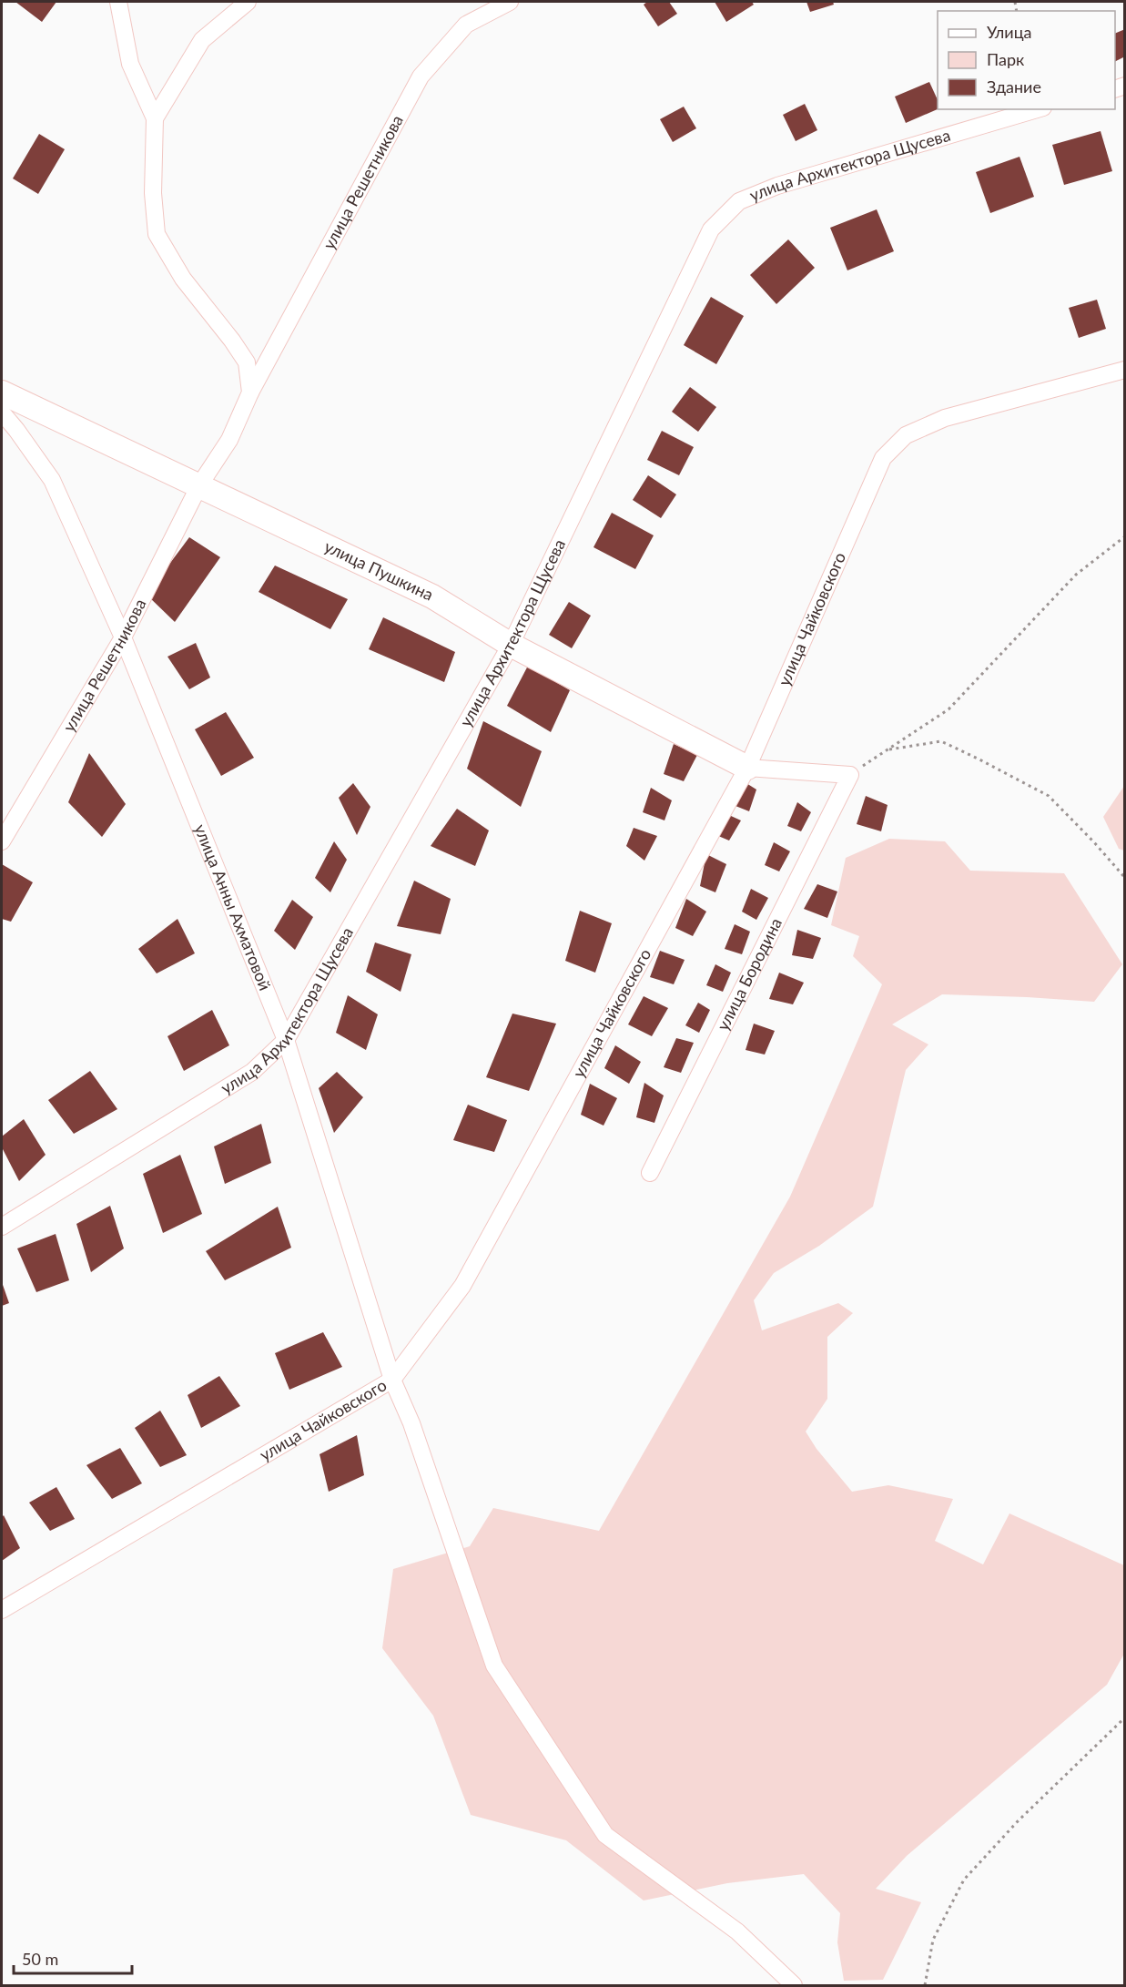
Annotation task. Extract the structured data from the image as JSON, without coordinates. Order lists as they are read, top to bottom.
{
  "streets": {
    "street": [
      "улица Архитектора Щусева",
      "улица Решетникова",
      "улица Пушкина",
      "улица Чайковского",
      "улица Анны Ахматовой",
      "улица Бородина"
    ]
  },
  "crossings": [
    ["улица Архитектора Щусева", "улица Пушкина"],
    ["улица Архитектора Щусева", "улица Анны Ахматовой"],
    ["улица Решетникова", "улица Пушкина"],
    ["улица Решетникова", "улица Анны Ахматовой"],
    ["улица Пушкина", "улица Чайковского"],
    ["улица Чайковского", "улица Анны Ахматовой"]
  ],
  "legend": ["Улица", "Парк", "Здание"],
  "scale_bar": "50 m"
}
